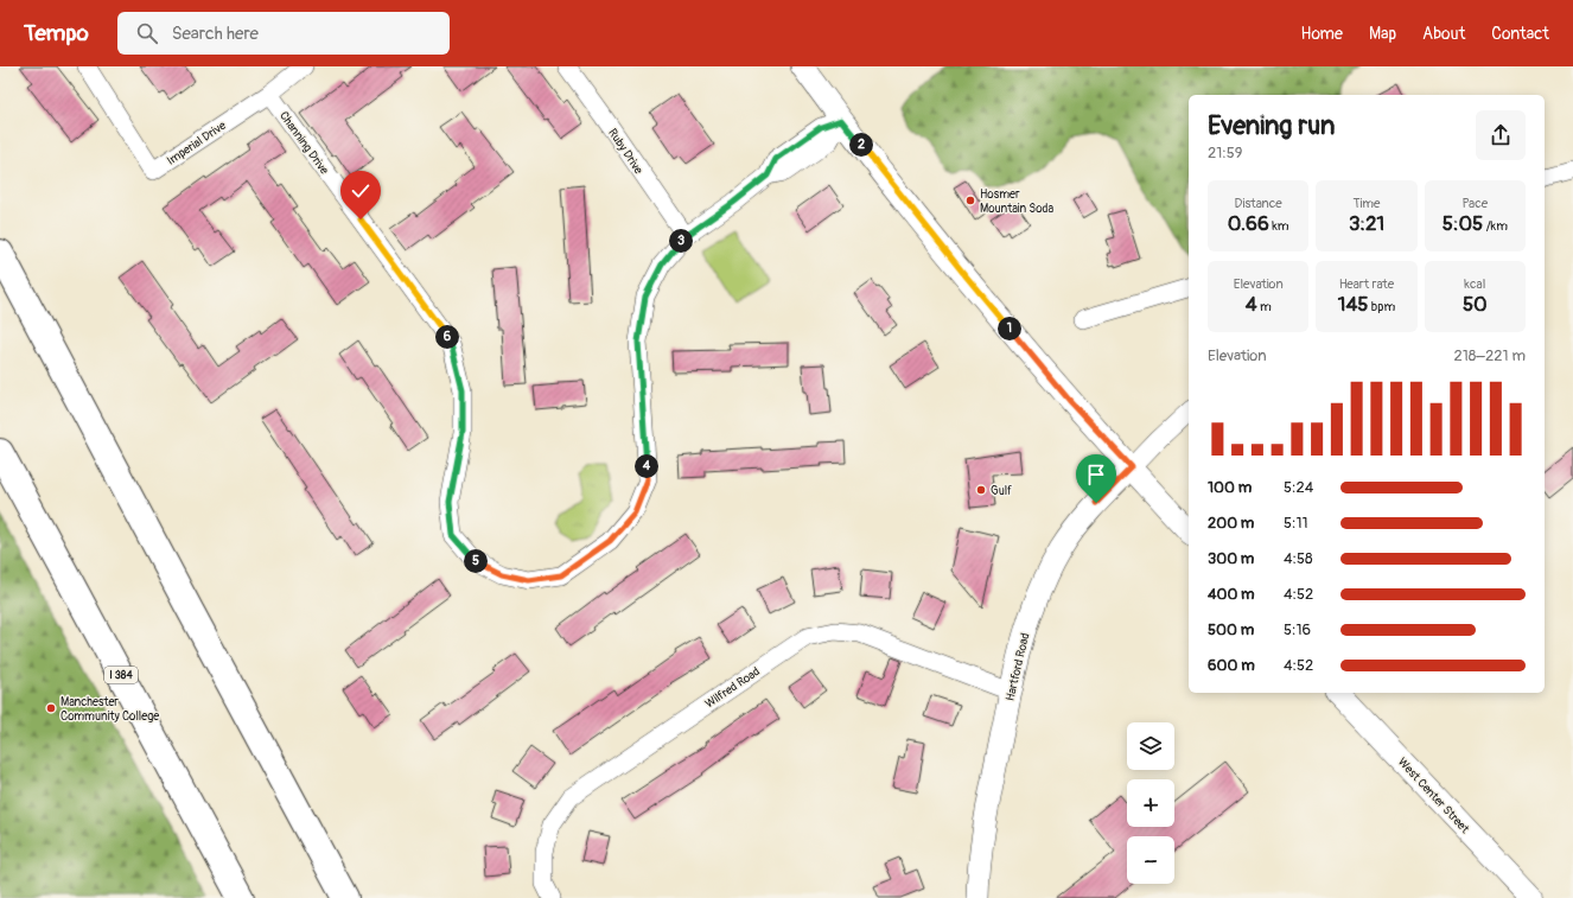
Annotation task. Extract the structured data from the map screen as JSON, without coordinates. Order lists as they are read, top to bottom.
{
  "streets": {
    "highway": ["I 384"],
    "main road": ["Hartford Road", "West Center Street"],
    "street": [
      "Imperial Drive",
      "Channing Drive",
      "Ruby Drive",
      "Wilfred Road"
    ]
  },
  "crossings": [
    ["Imperial Drive", "Channing Drive"],
    ["Channing Drive", "Ruby Drive"],
    ["Hartford Road", "Wilfred Road"]
  ],
  "places": ["Hosmer Mountain Soda", "Gulf", "Manchester Community College"],
  "page": {
    "header": "Tempo",
    "search": "Search here",
    "nav": [
      "Home",
      "Map",
      "About",
      "Contact"
    ],
    "heading": ["Evening run", "21:59"],
    "pins": [
      "2",
      "3",
      "1",
      "6",
      "4",
      "5"
    ],
    "stats": [
      ["Distance", "0.66 km"],
      ["Time", "3:21"],
      ["Pace", "5:05 /km"],
      ["Elevation", "4 m"],
      ["Heart rate", "145 bpm"],
      ["kcal", "50"]
    ],
    "chart": ["Elevation", "218–221 m"],
    "list": [
      {
        "name": "100 m",
        "note": "5:24"
      },
      {
        "name": "200 m",
        "note": "5:11"
      },
      {
        "name": "300 m",
        "note": "4:58"
      },
      {
        "name": "400 m",
        "note": "4:52"
      },
      {
        "name": "500 m",
        "note": "5:16"
      },
      {
        "name": "600 m",
        "note": "4:52"
      }
    ],
    "map_buttons": ["+", "−"]
  }
}
